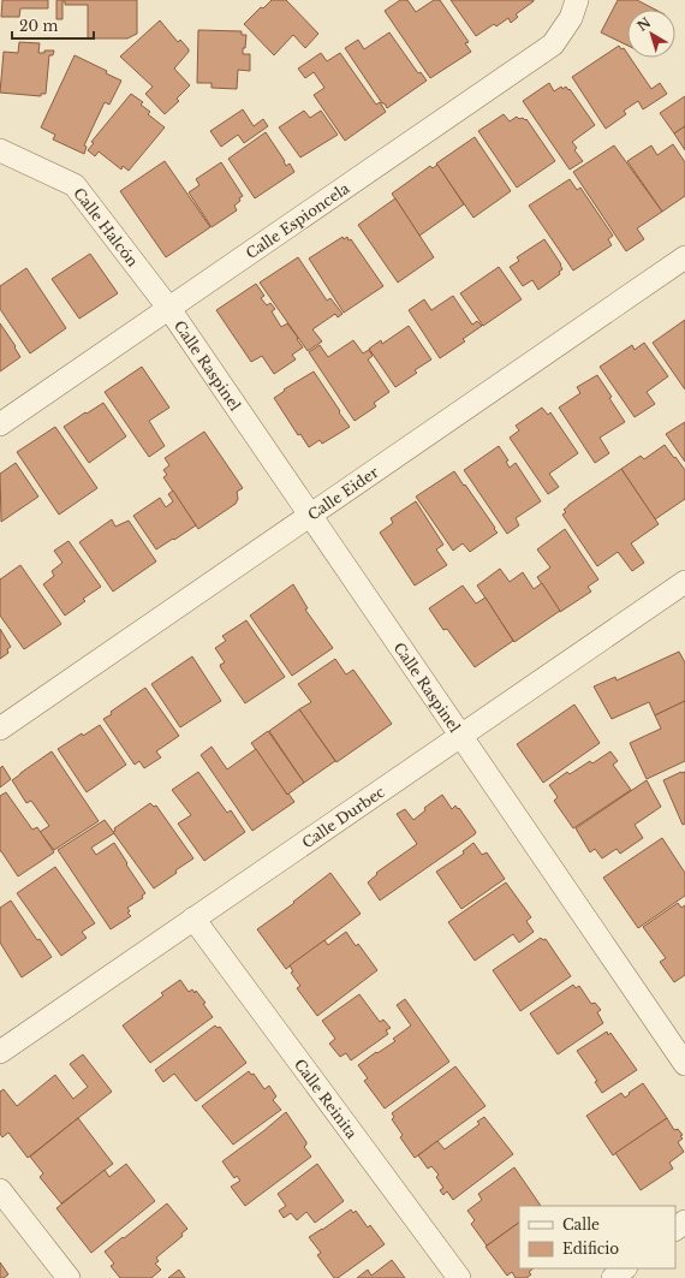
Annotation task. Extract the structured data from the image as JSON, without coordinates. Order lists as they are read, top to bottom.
{
  "streets": {
    "street": [
      "Calle Espioncela",
      "Calle Halcón",
      "Calle Raspinel",
      "Calle Eider",
      "Calle Durbec",
      "Calle Reinita"
    ]
  },
  "crossings": [
    ["Calle Espioncela", "Calle Halcón"],
    ["Calle Espioncela", "Calle Raspinel"],
    ["Calle Halcón", "Calle Raspinel"],
    ["Calle Raspinel", "Calle Eider"],
    ["Calle Raspinel", "Calle Durbec"],
    ["Calle Durbec", "Calle Reinita"]
  ],
  "legend": ["Calle", "Edificio"],
  "scale_bar": "20 m",
  "north": "top left"
}
